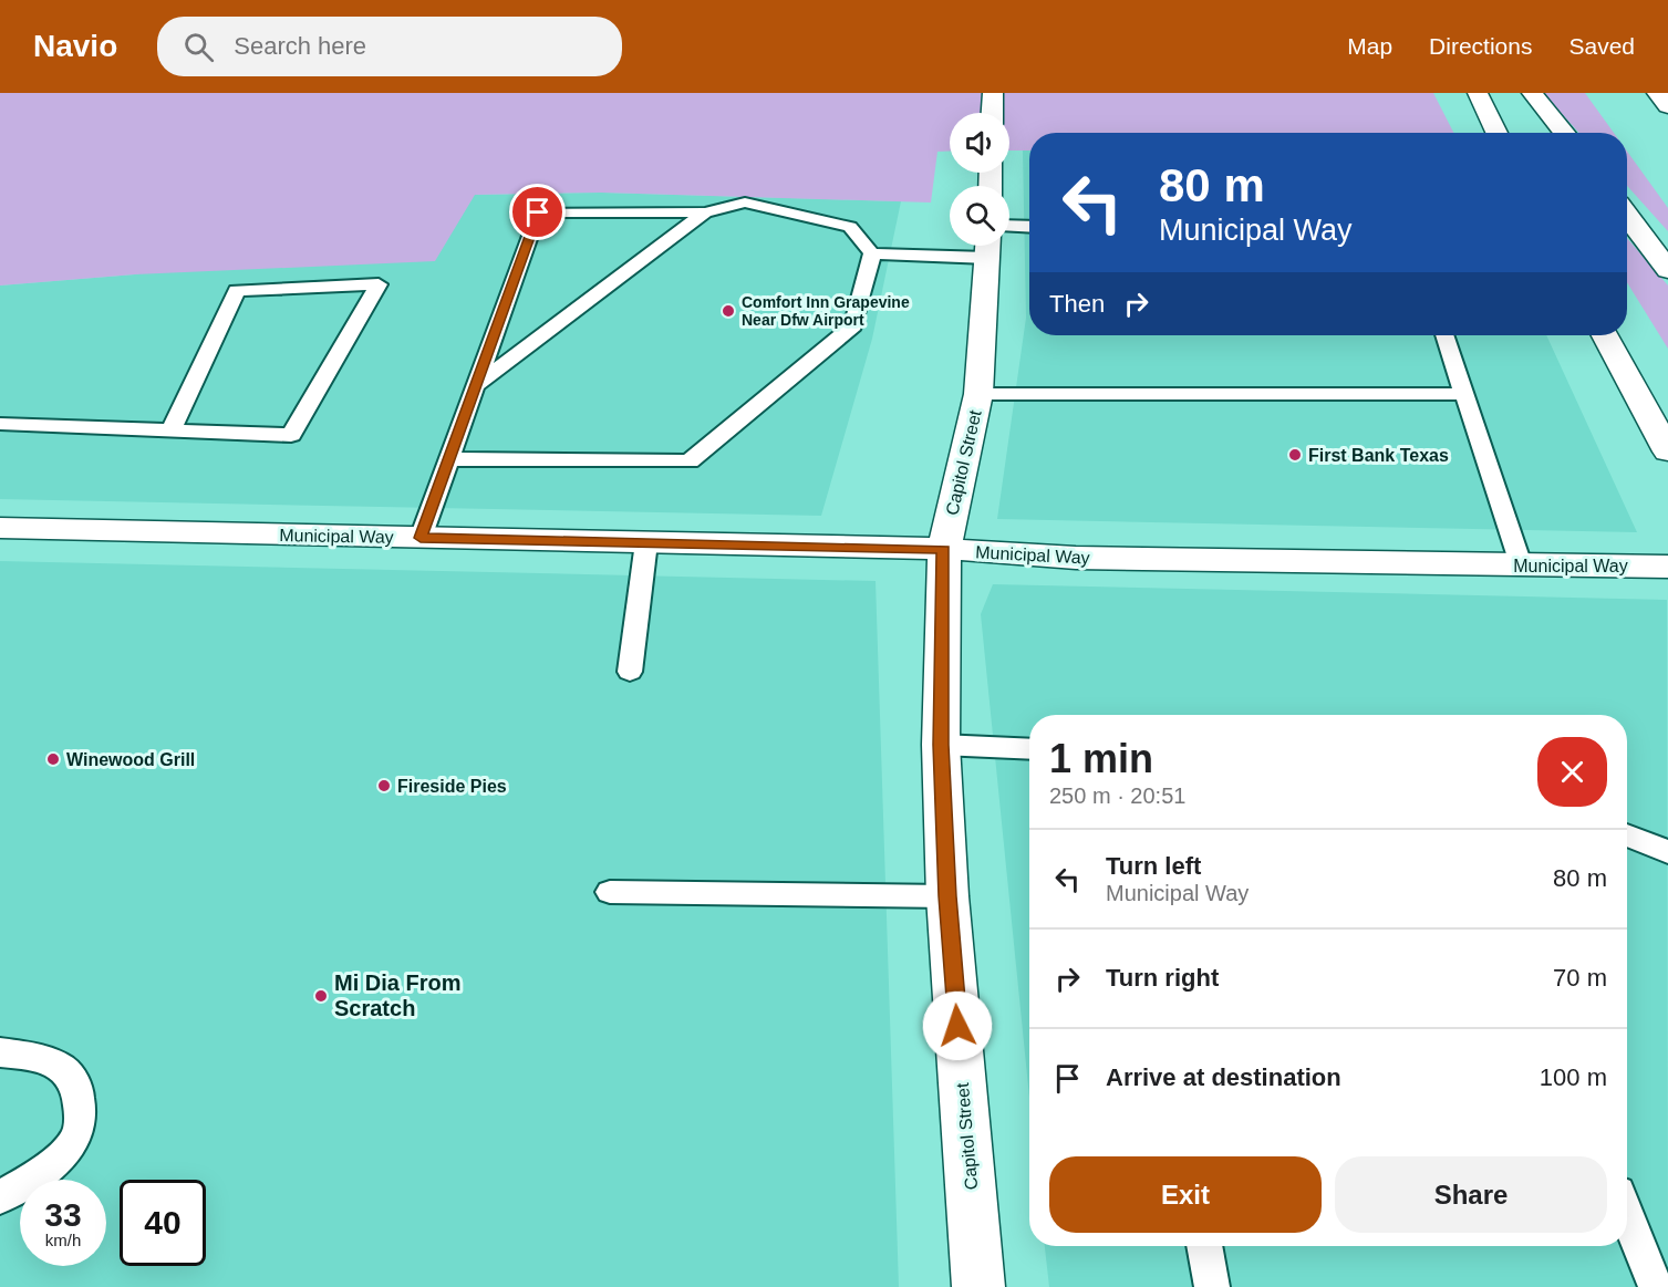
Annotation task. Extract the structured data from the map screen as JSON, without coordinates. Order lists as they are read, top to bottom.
{
  "streets": {
    "main road": ["Capitol Street", "Municipal Way"]
  },
  "crossings": [
    ["Capitol Street", "Municipal Way"]
  ],
  "places": [
    "Comfort Inn Grapevine Near Dfw Airport",
    "First Bank Texas",
    "Winewood Grill",
    "Fireside Pies",
    "Mi Dia From Scratch"
  ],
  "page": {
    "header": "Navio",
    "search": "Search here",
    "nav": ["Map", "Directions", "Saved"],
    "turn": ["80 m", "Municipal Way"],
    "then": "Then",
    "heading": ["1 min", "250 m · 20:51"],
    "list": [
      {
        "name": "Turn left",
        "note": "Municipal Way",
        "value": "80 m"
      },
      {
        "name": "Turn right",
        "value": "70 m"
      },
      {
        "name": "Arrive at destination",
        "value": "100 m"
      }
    ],
    "buttons": ["Exit", "Share"],
    "speed": "33 km/h",
    "limit": "40"
  }
}
